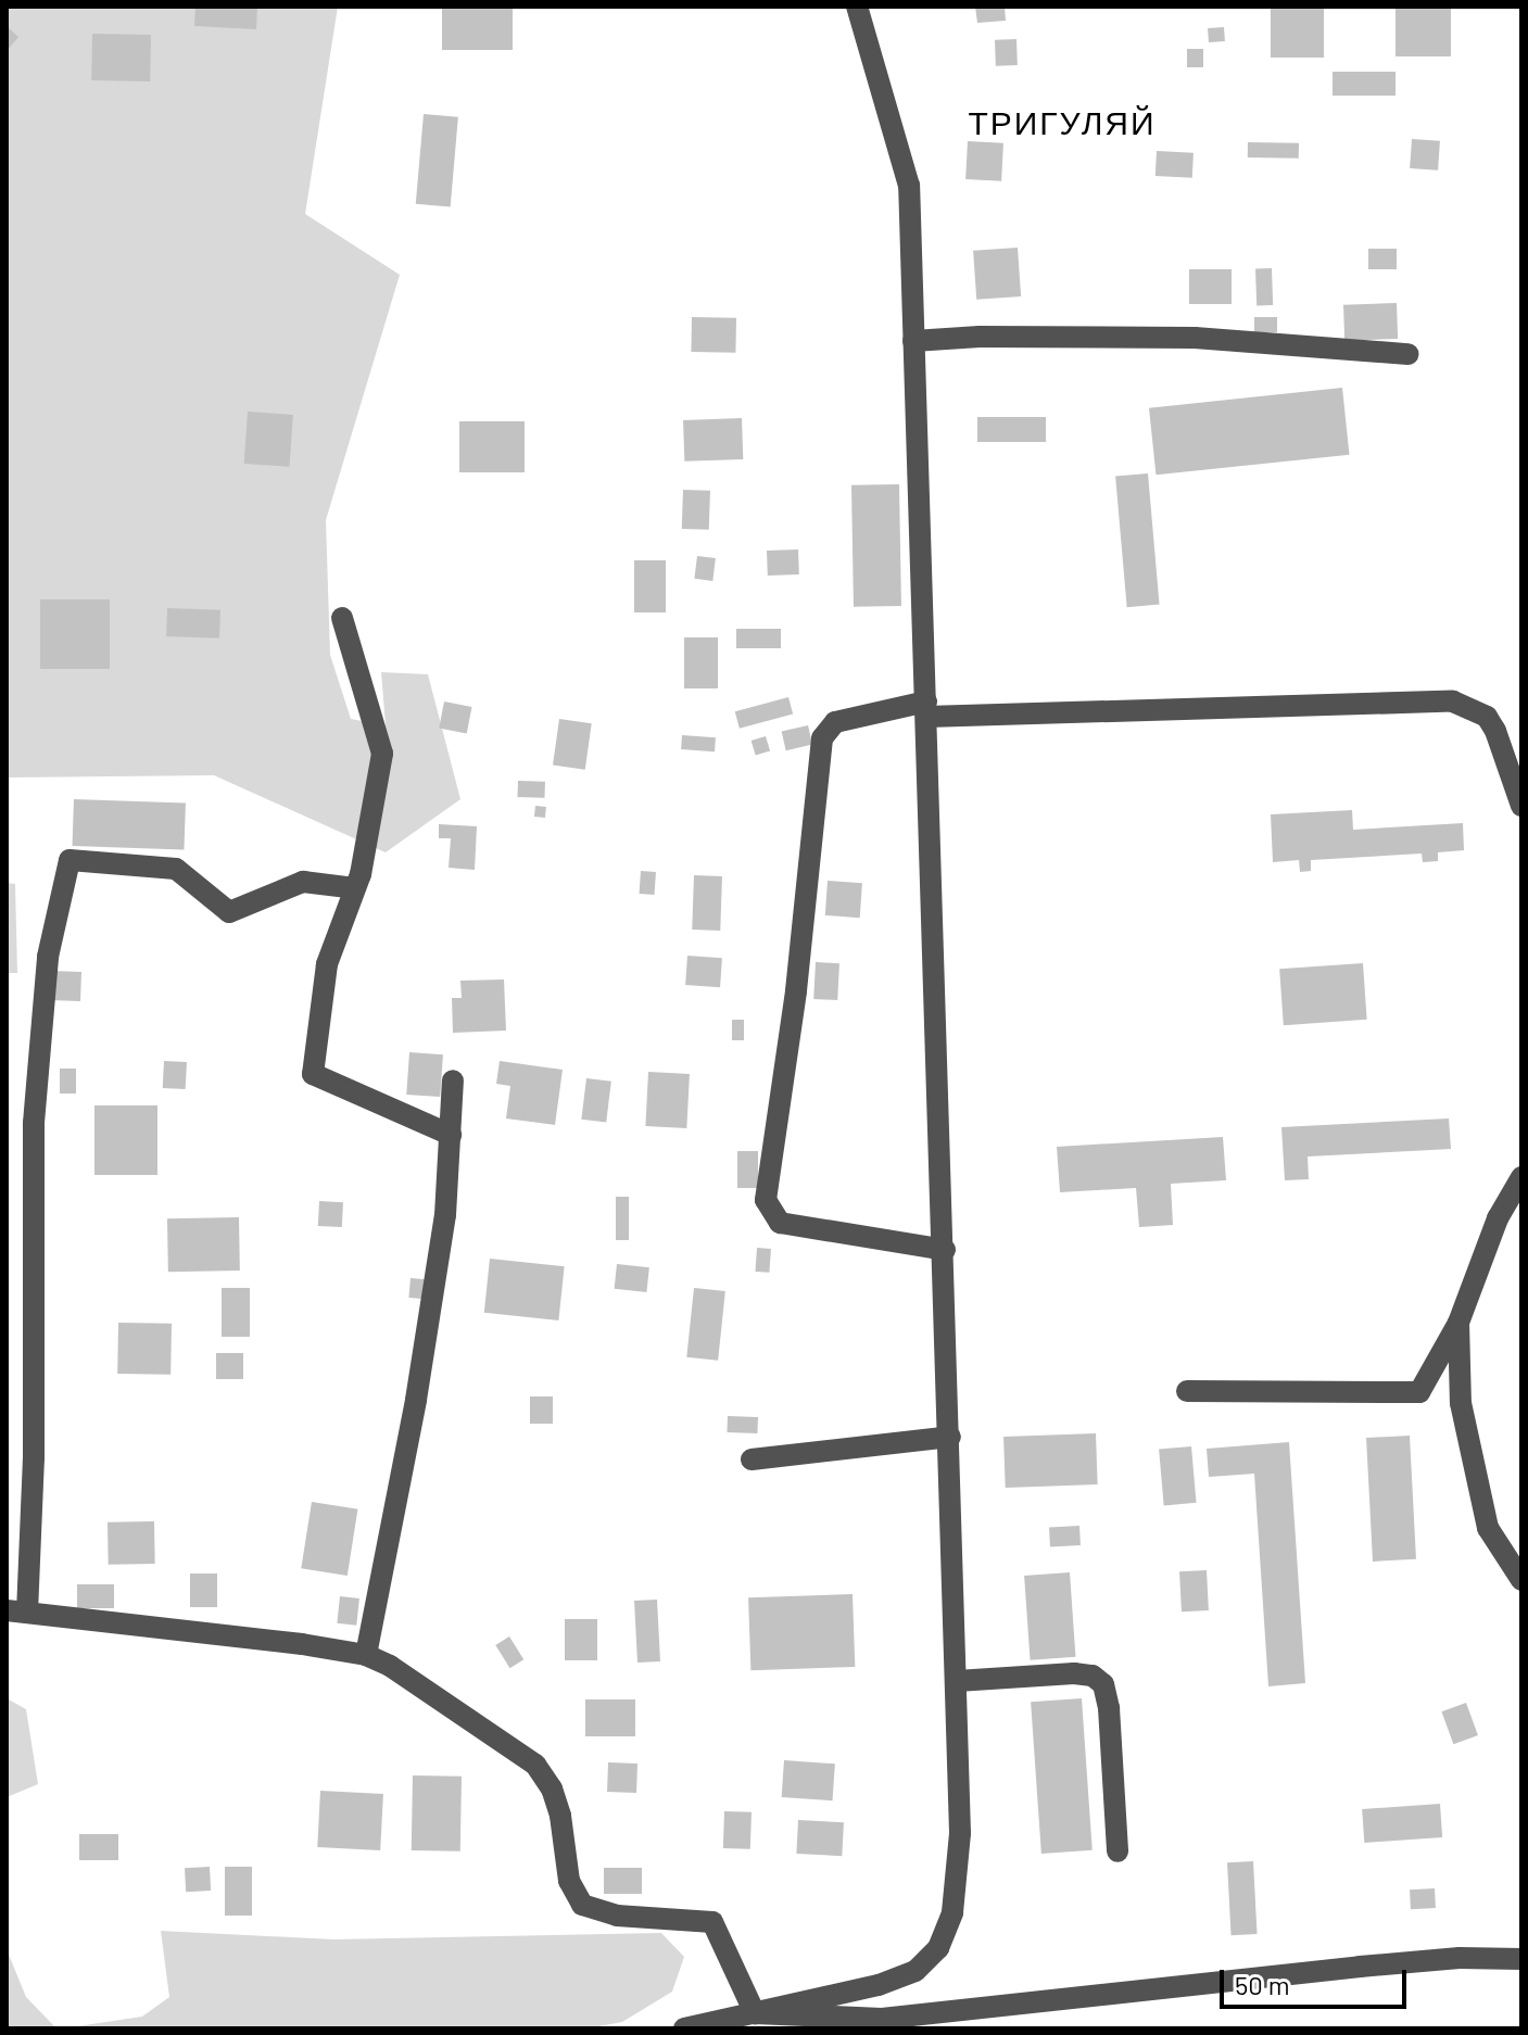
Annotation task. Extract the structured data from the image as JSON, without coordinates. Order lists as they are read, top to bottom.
{
  "districts": ["ТРИГУЛЯЙ"],
  "scale_bar": "50 m"
}
